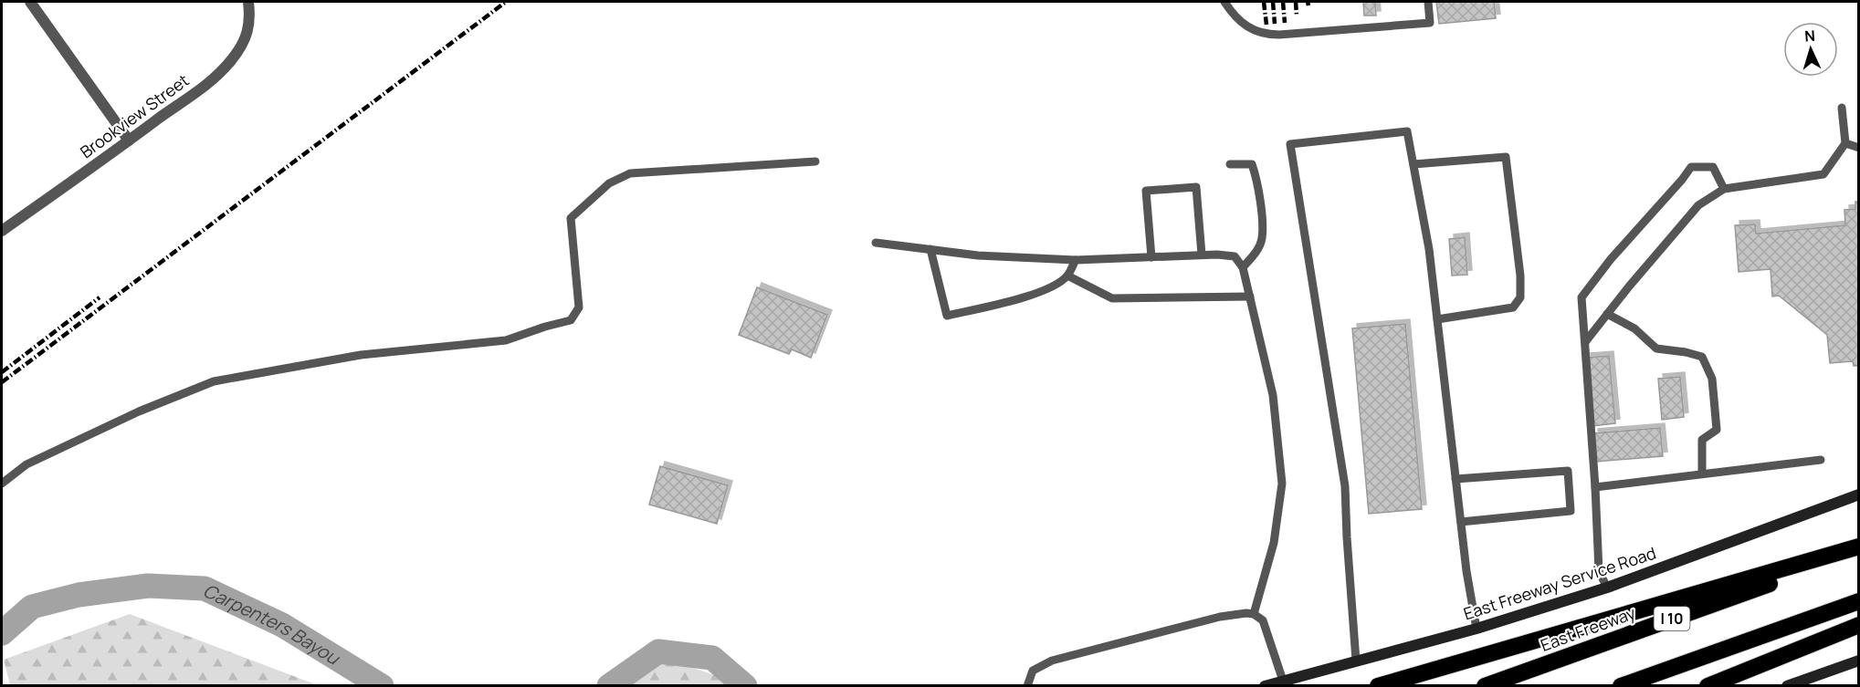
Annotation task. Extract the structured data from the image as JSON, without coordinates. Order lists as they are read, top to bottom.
{
  "streets": {
    "highway": ["I 10", "East Freeway"],
    "main road": ["East Freeway Service Road"],
    "street": ["Brookview Street"]
  },
  "water": ["Carpenters Bayou"],
  "north": "top"
}
